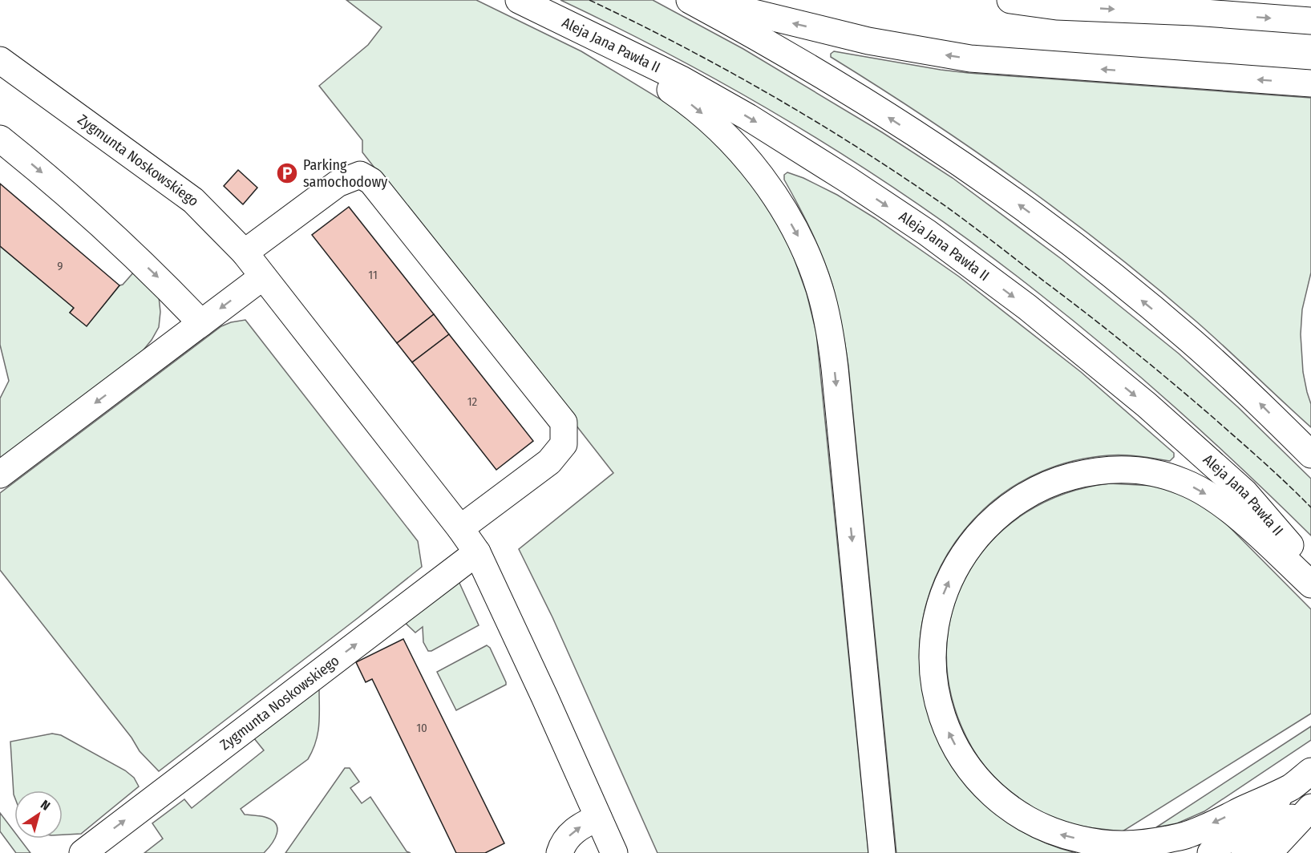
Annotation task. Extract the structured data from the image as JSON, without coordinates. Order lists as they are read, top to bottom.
{
  "streets": {
    "main road": ["Aleja Jana Pawła II", "Zygmunta Noskowskiego"]
  },
  "places": {
    "parking": ["Parking samochodowy"]
  },
  "house_numbers": [
    "9",
    "11",
    "12",
    "10"
  ],
  "north": "top right"
}
